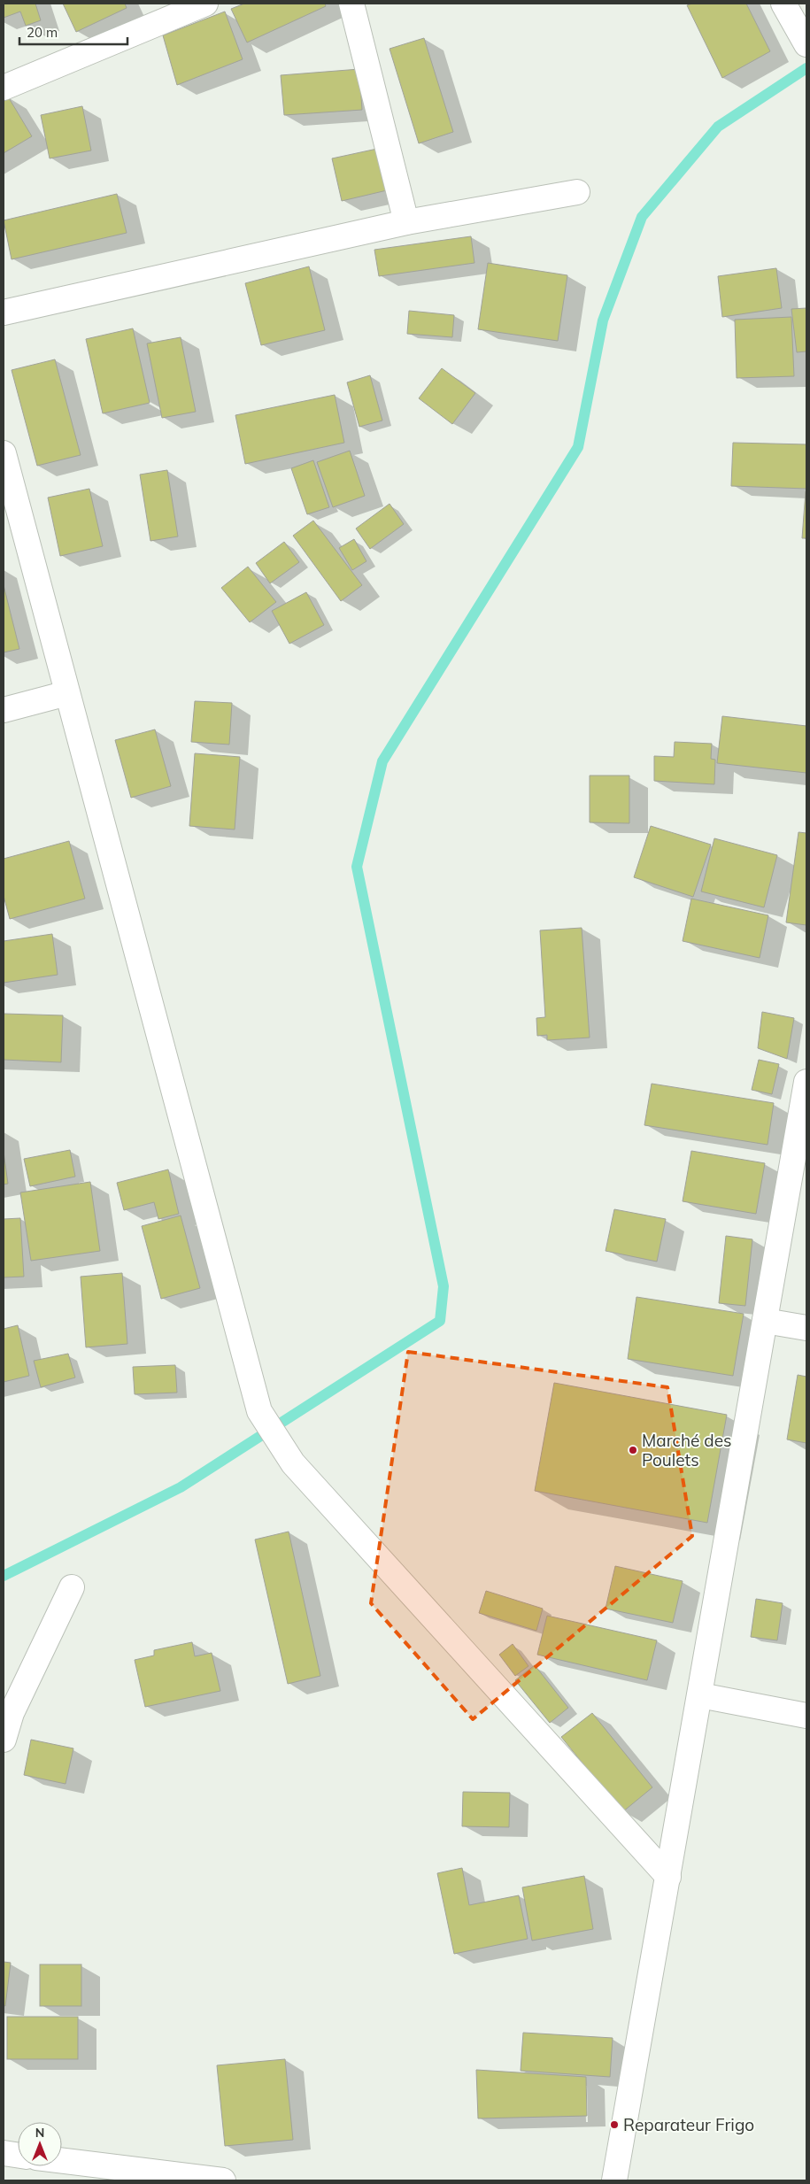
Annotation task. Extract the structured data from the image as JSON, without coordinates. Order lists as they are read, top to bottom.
{
  "places": ["Marché des Poulets", "Reparateur Frigo"],
  "scale_bar": "20 m",
  "north": "top"
}
